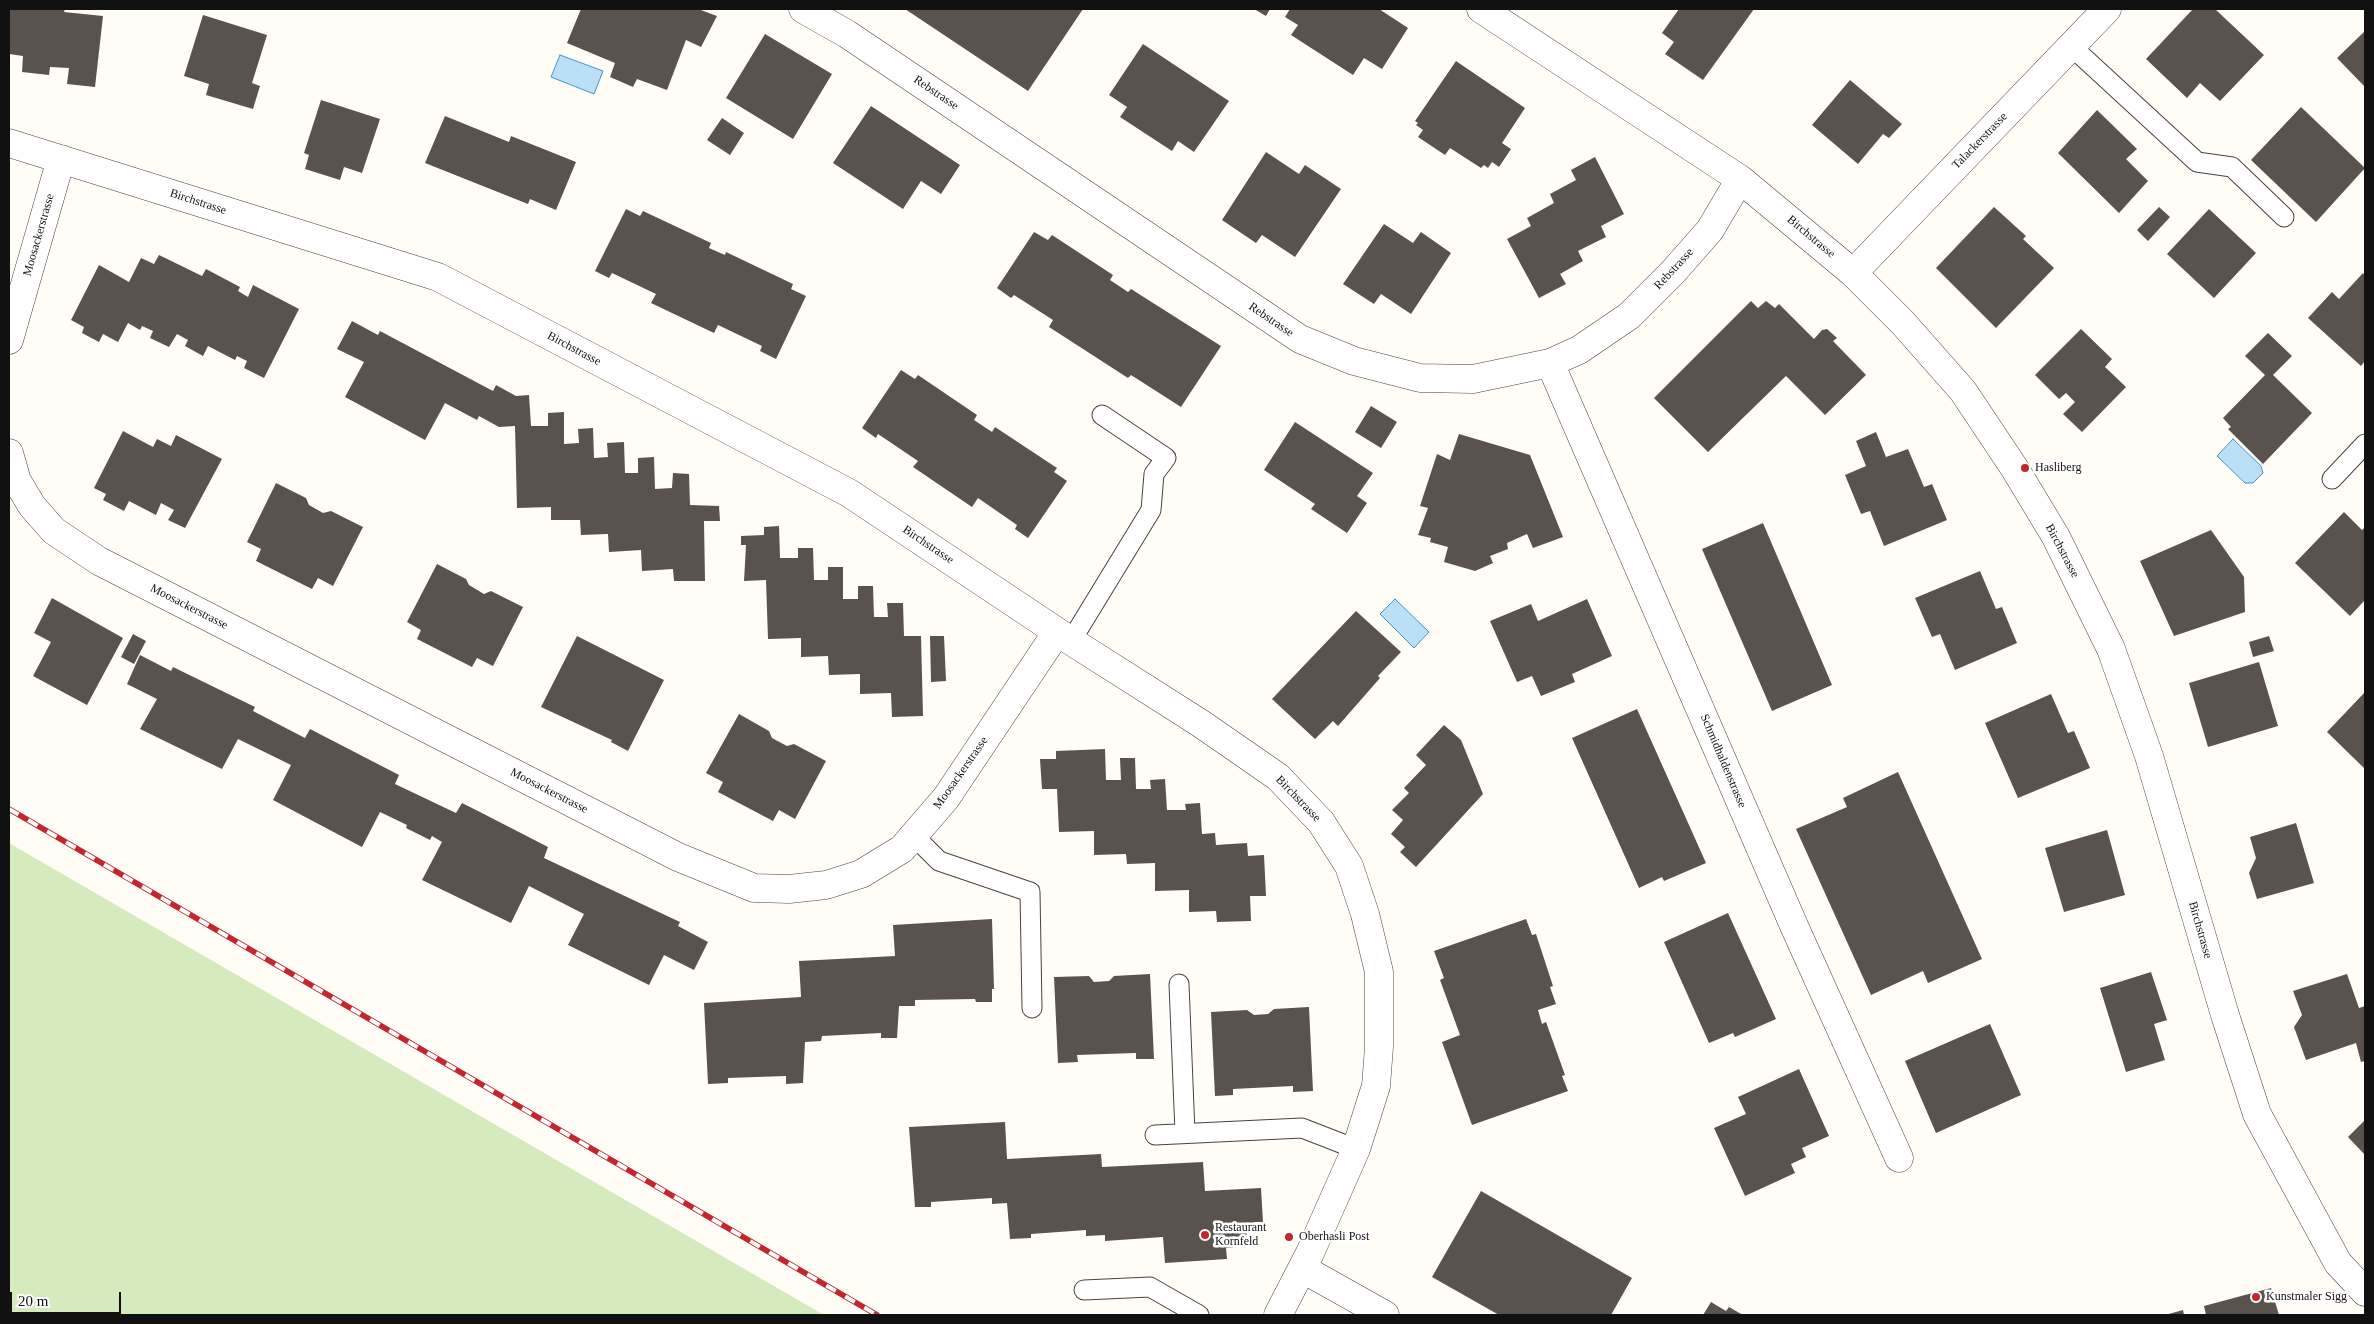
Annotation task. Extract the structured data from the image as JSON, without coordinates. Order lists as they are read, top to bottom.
{
  "streets": {
    "street": [
      "Rebstrasse",
      "Talackerstrasse",
      "Birchstrasse",
      "Moosackerstrasse",
      "Schmidhaldenstrasse"
    ]
  },
  "crossings": [
    ["Rebstrasse", "Birchstrasse"],
    ["Rebstrasse", "Schmidhaldenstrasse"],
    ["Talackerstrasse", "Birchstrasse"],
    ["Birchstrasse", "Moosackerstrasse"]
  ],
  "places": [
    "Hasliberg",
    "Restaurant Kornfeld",
    "Oberhasli Post",
    "Kunstmaler Sigg"
  ],
  "scale_bar": "20 m"
}
